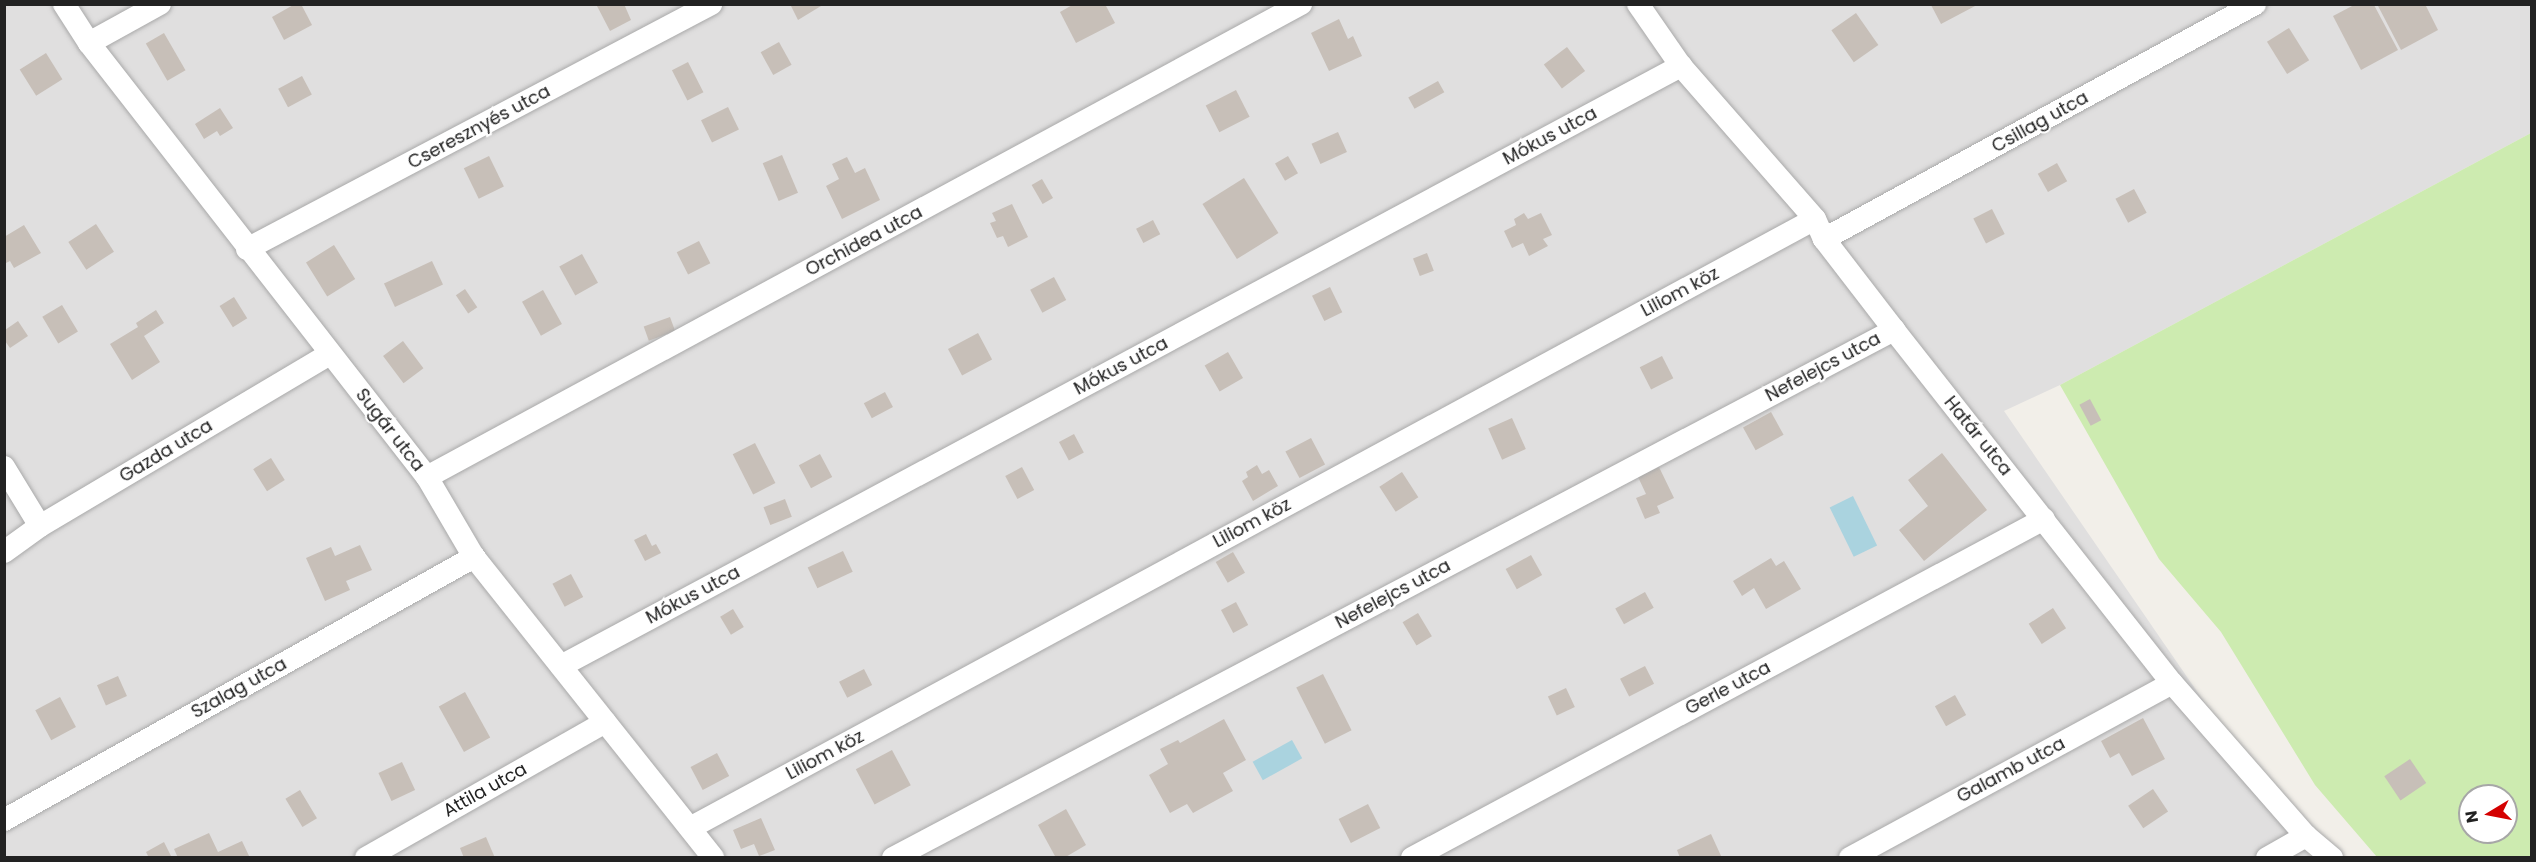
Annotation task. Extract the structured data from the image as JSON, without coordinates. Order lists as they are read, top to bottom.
{
  "streets": {
    "street": [
      "Csillag utca",
      "Cseresznyés utca",
      "Mókus utca",
      "Orchidea utca",
      "Liliom köz",
      "Nefelejcs utca",
      "Sugár utca",
      "Határ utca",
      "Gazda utca",
      "Szalag utca",
      "Gerle utca",
      "Galamb utca",
      "Attila utca"
    ]
  },
  "crossings": [
    ["Csillag utca", "Liliom köz"],
    ["Csillag utca", "Határ utca"],
    ["Cseresznyés utca", "Sugár utca"],
    ["Mókus utca", "Sugár utca"],
    ["Mókus utca", "Határ utca"],
    ["Orchidea utca", "Sugár utca"],
    ["Liliom köz", "Sugár utca"],
    ["Liliom köz", "Határ utca"],
    ["Nefelejcs utca", "Határ utca"],
    ["Sugár utca", "Gazda utca"],
    ["Sugár utca", "Szalag utca"],
    ["Sugár utca", "Attila utca"],
    ["Határ utca", "Gerle utca"],
    ["Határ utca", "Galamb utca"]
  ],
  "north": "left"
}
